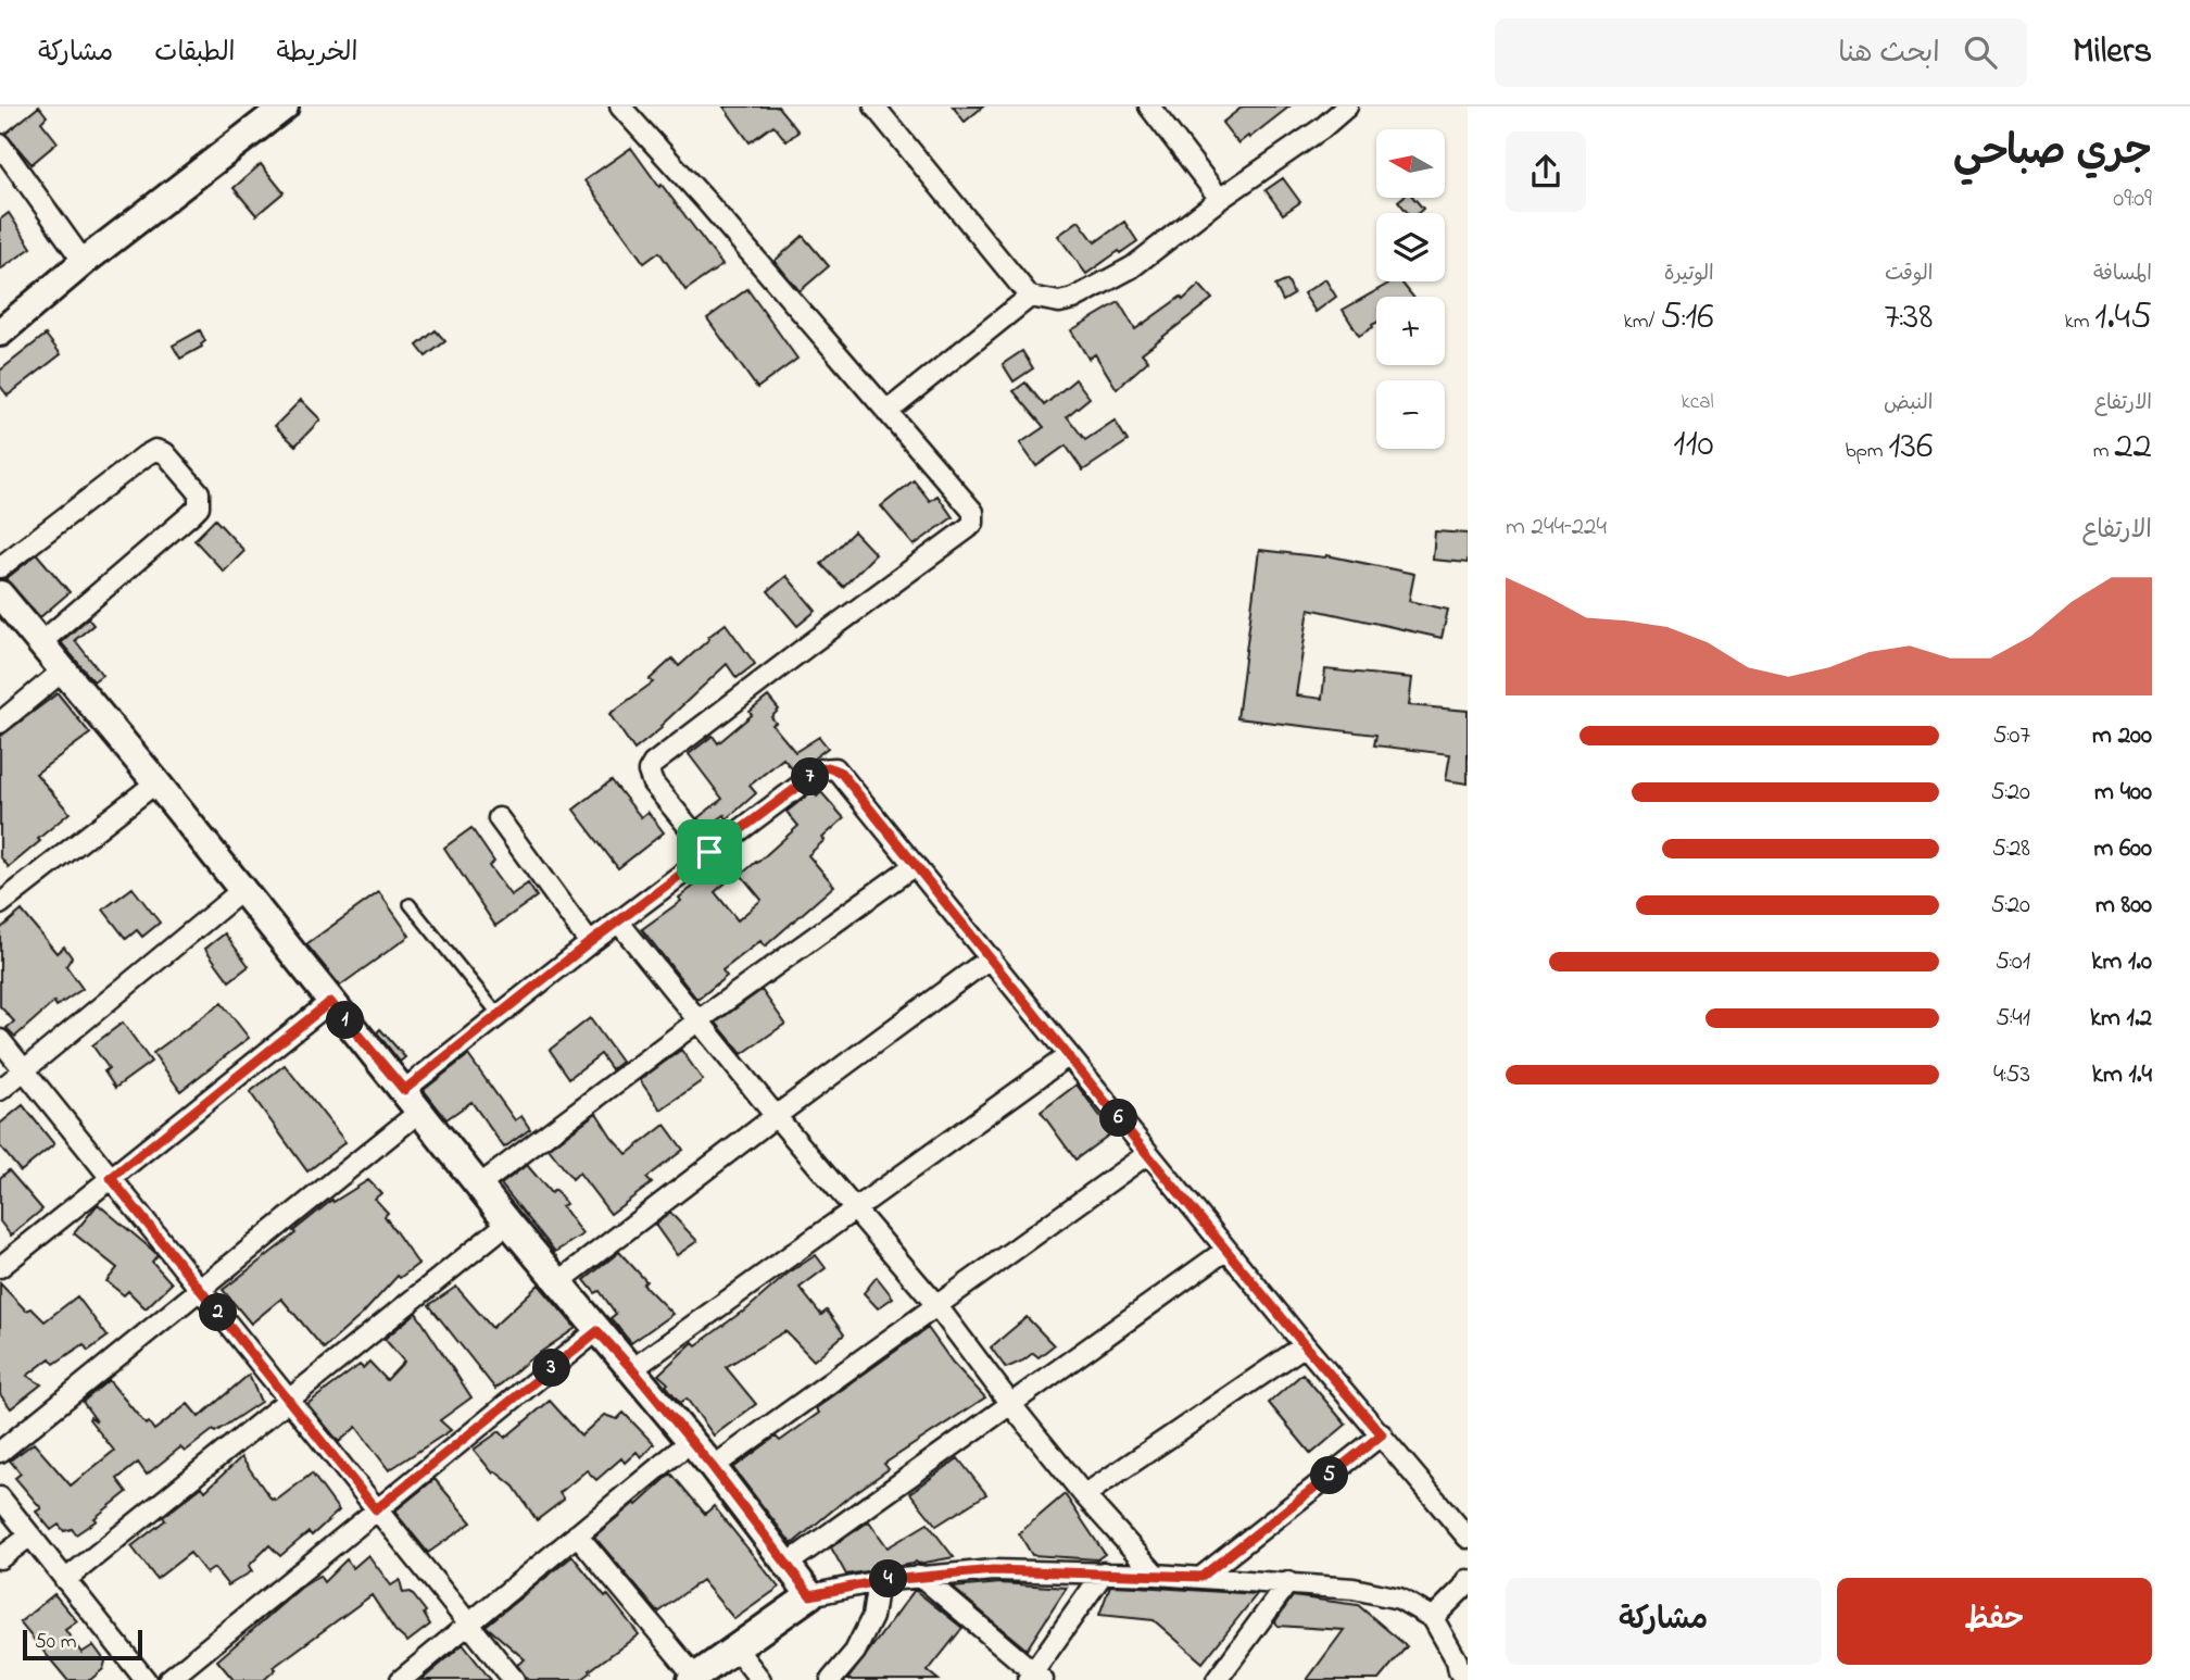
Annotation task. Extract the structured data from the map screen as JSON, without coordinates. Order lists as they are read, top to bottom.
{
  "scale_bar": "50 m",
  "north": "left",
  "page": {
    "header": "Milers",
    "search": "ابحث هنا",
    "nav": ["الخريطة", "الطبقات", "مشاركة"],
    "heading": ["جري صباحي", "09:09"],
    "map_buttons": ["+", "−"],
    "stats": [
      ["المسافة", "1.45 km"],
      ["الوقت", "7:38"],
      ["الوتيرة", "5:16 /km"],
      ["الارتفاع", "22 m"],
      ["النبض", "136 bpm"],
      ["kcal", "110"]
    ],
    "chart": ["الارتفاع", "224–244 m"],
    "list": [
      {
        "name": "200 m",
        "note": "5:07"
      },
      {
        "name": "400 m",
        "note": "5:20"
      },
      {
        "name": "600 m",
        "note": "5:28"
      },
      {
        "name": "800 m",
        "note": "5:20"
      },
      {
        "name": "1.0 km",
        "note": "5:01"
      },
      {
        "name": "1.2 km",
        "note": "5:41"
      },
      {
        "name": "1.4 km",
        "note": "4:53"
      }
    ],
    "pins": [
      "7",
      "1",
      "6",
      "2",
      "3",
      "5",
      "4"
    ],
    "buttons": ["حفظ", "مشاركة"],
    "scale": "50 m"
  }
}
